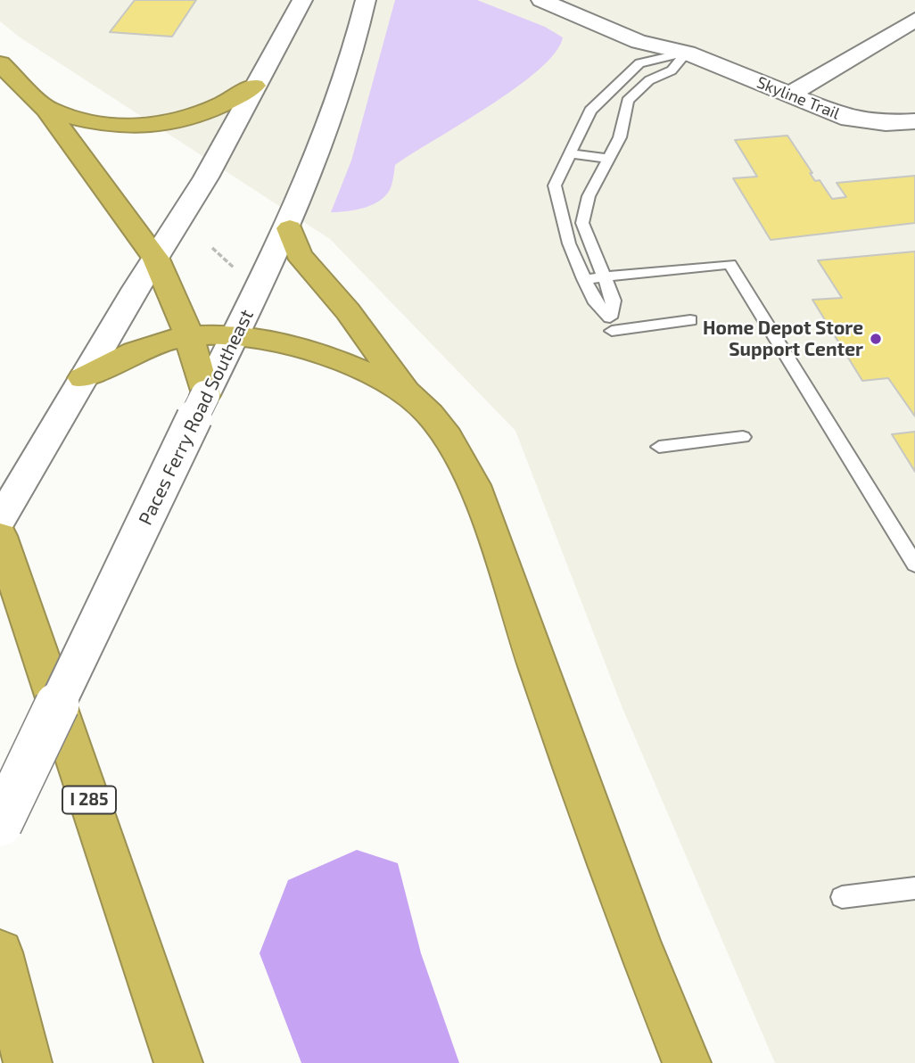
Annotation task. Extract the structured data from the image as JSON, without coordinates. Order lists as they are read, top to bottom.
{
  "streets": {
    "highway": ["I 285"],
    "main road": ["Skyline Trail", "Paces Ferry Road Southeast"]
  },
  "places": ["Home Depot Store Support Center"]
}
